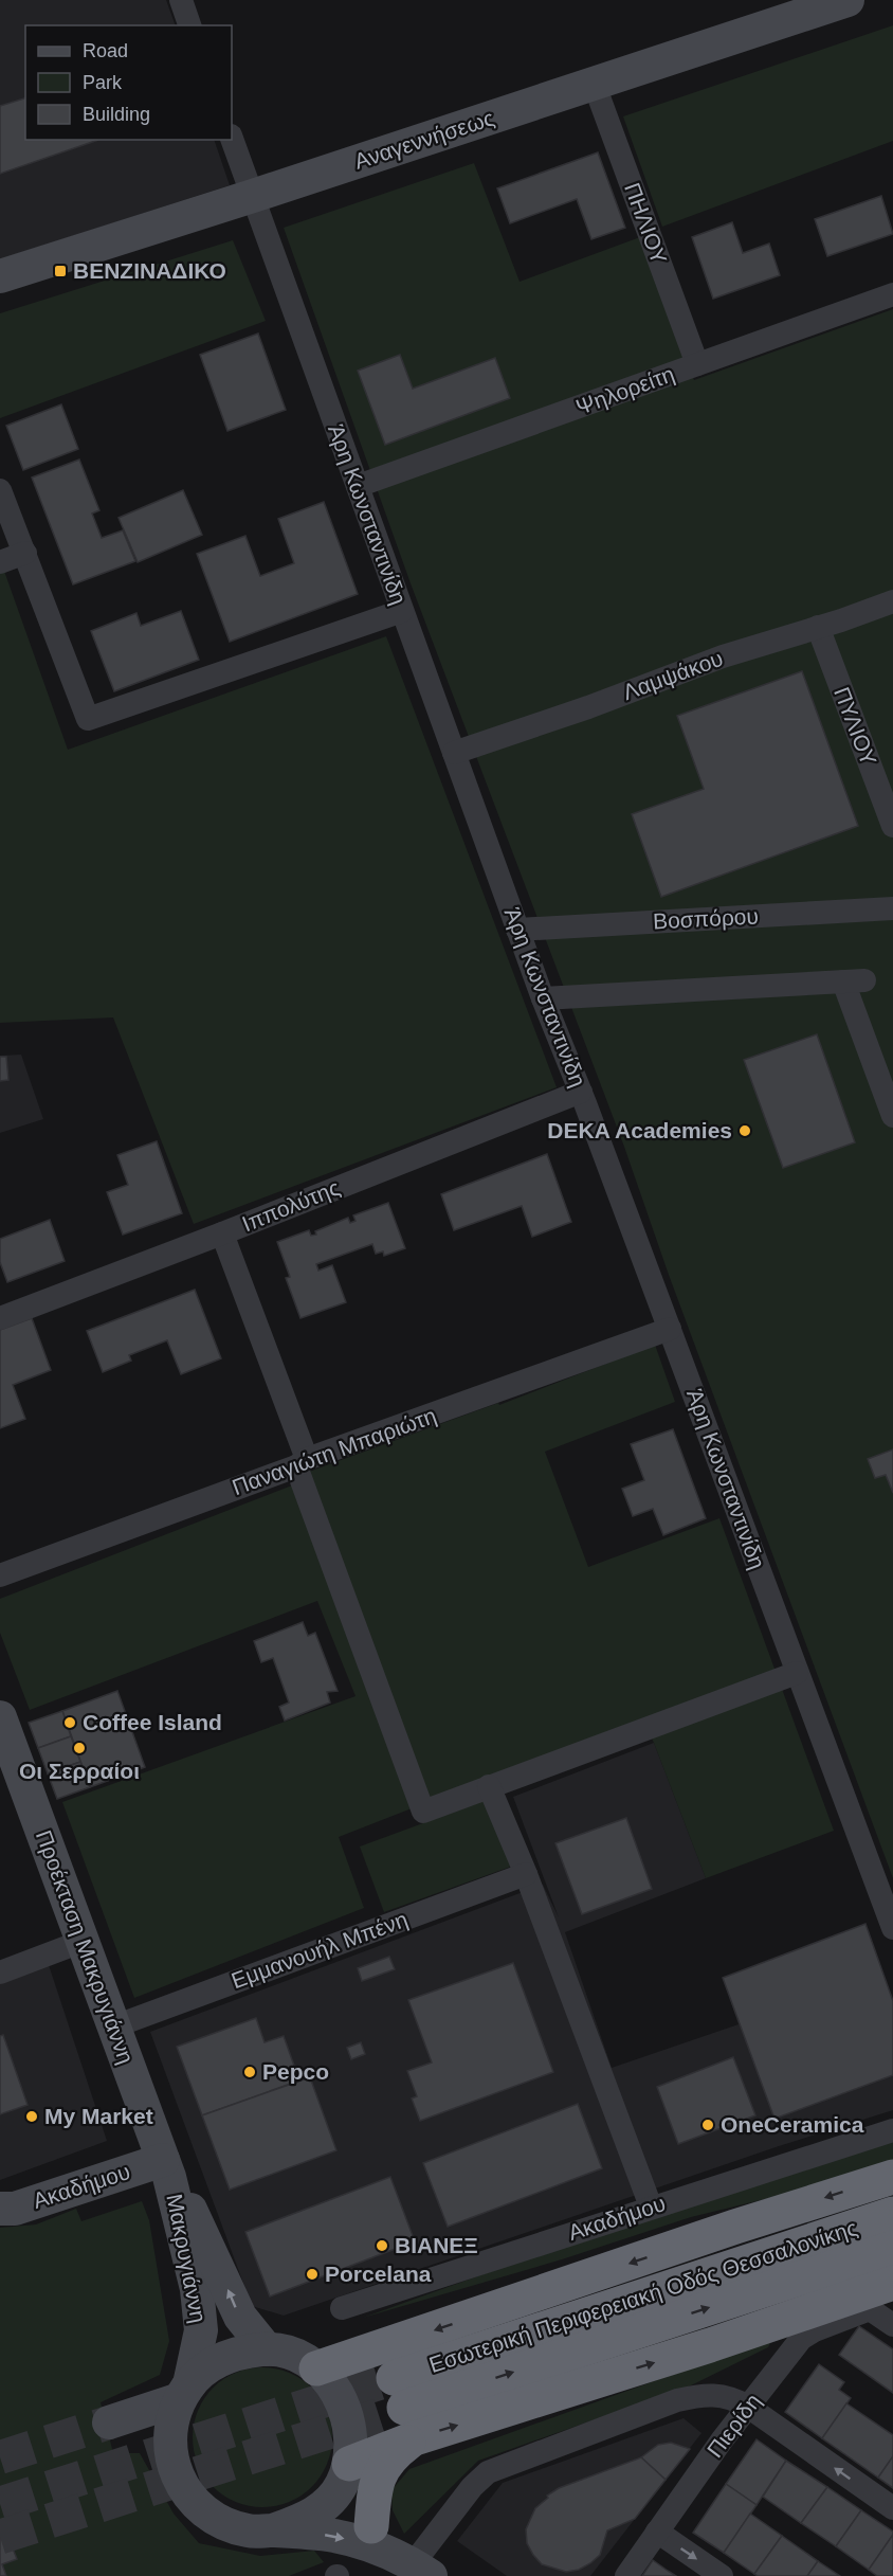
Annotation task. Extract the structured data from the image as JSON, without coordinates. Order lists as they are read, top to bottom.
{
  "streets": {
    "highway": ["Εσωτερική Περιφερειακή Οδός Θεσσαλονίκης"],
    "main road": [
      "Αναγεννήσεως",
      "Προέκταση Μακρυγιάννη",
      "Ακαδήμου",
      "Μακρυγιάννη"
    ],
    "street": [
      "ΠΗΛΙΟΥ",
      "Ψηλορείτη",
      "Άρη Κωνσταντινίδη",
      "Λαμψάκου",
      "ΠΥΛΙΟΥ",
      "Βοσπόρου",
      "Ιππολύτης",
      "Παναγιώτη Μπαριώτη",
      "Εμμανουήλ Μπένη",
      "Πιερίδη"
    ]
  },
  "crossings": [
    ["Αναγεννήσεως", "ΠΗΛΙΟΥ"],
    ["Αναγεννήσεως", "Άρη Κωνσταντινίδη"],
    ["ΠΗΛΙΟΥ", "Ψηλορείτη"],
    ["Ψηλορείτη", "Άρη Κωνσταντινίδη"],
    ["Άρη Κωνσταντινίδη", "Λαμψάκου"],
    ["Άρη Κωνσταντινίδη", "Βοσπόρου"],
    ["Άρη Κωνσταντινίδη", "Ιππολύτης"],
    ["Άρη Κωνσταντινίδη", "Παναγιώτη Μπαριώτη"],
    ["Λαμψάκου", "ΠΥΛΙΟΥ"],
    ["Προέκταση Μακρυγιάννη", "Εμμανουήλ Μπένη"],
    ["Προέκταση Μακρυγιάννη", "Ακαδήμου"],
    ["Προέκταση Μακρυγιάννη", "Μακρυγιάννη"],
    ["Ακαδήμου", "Μακρυγιάννη"]
  ],
  "places": {
    "transit": ["ΒΕΝΖΙΝΑΔΙΚΟ"],
    "other": [
      "DEKA Academies",
      "Coffee Island",
      "Οι Σερραίοι",
      "Pepco",
      "Μy Μarket",
      "OneCeramica",
      "ΒΙΑΝΕΞ",
      "Porcelana"
    ]
  },
  "legend": ["Road", "Park", "Building"]
}
